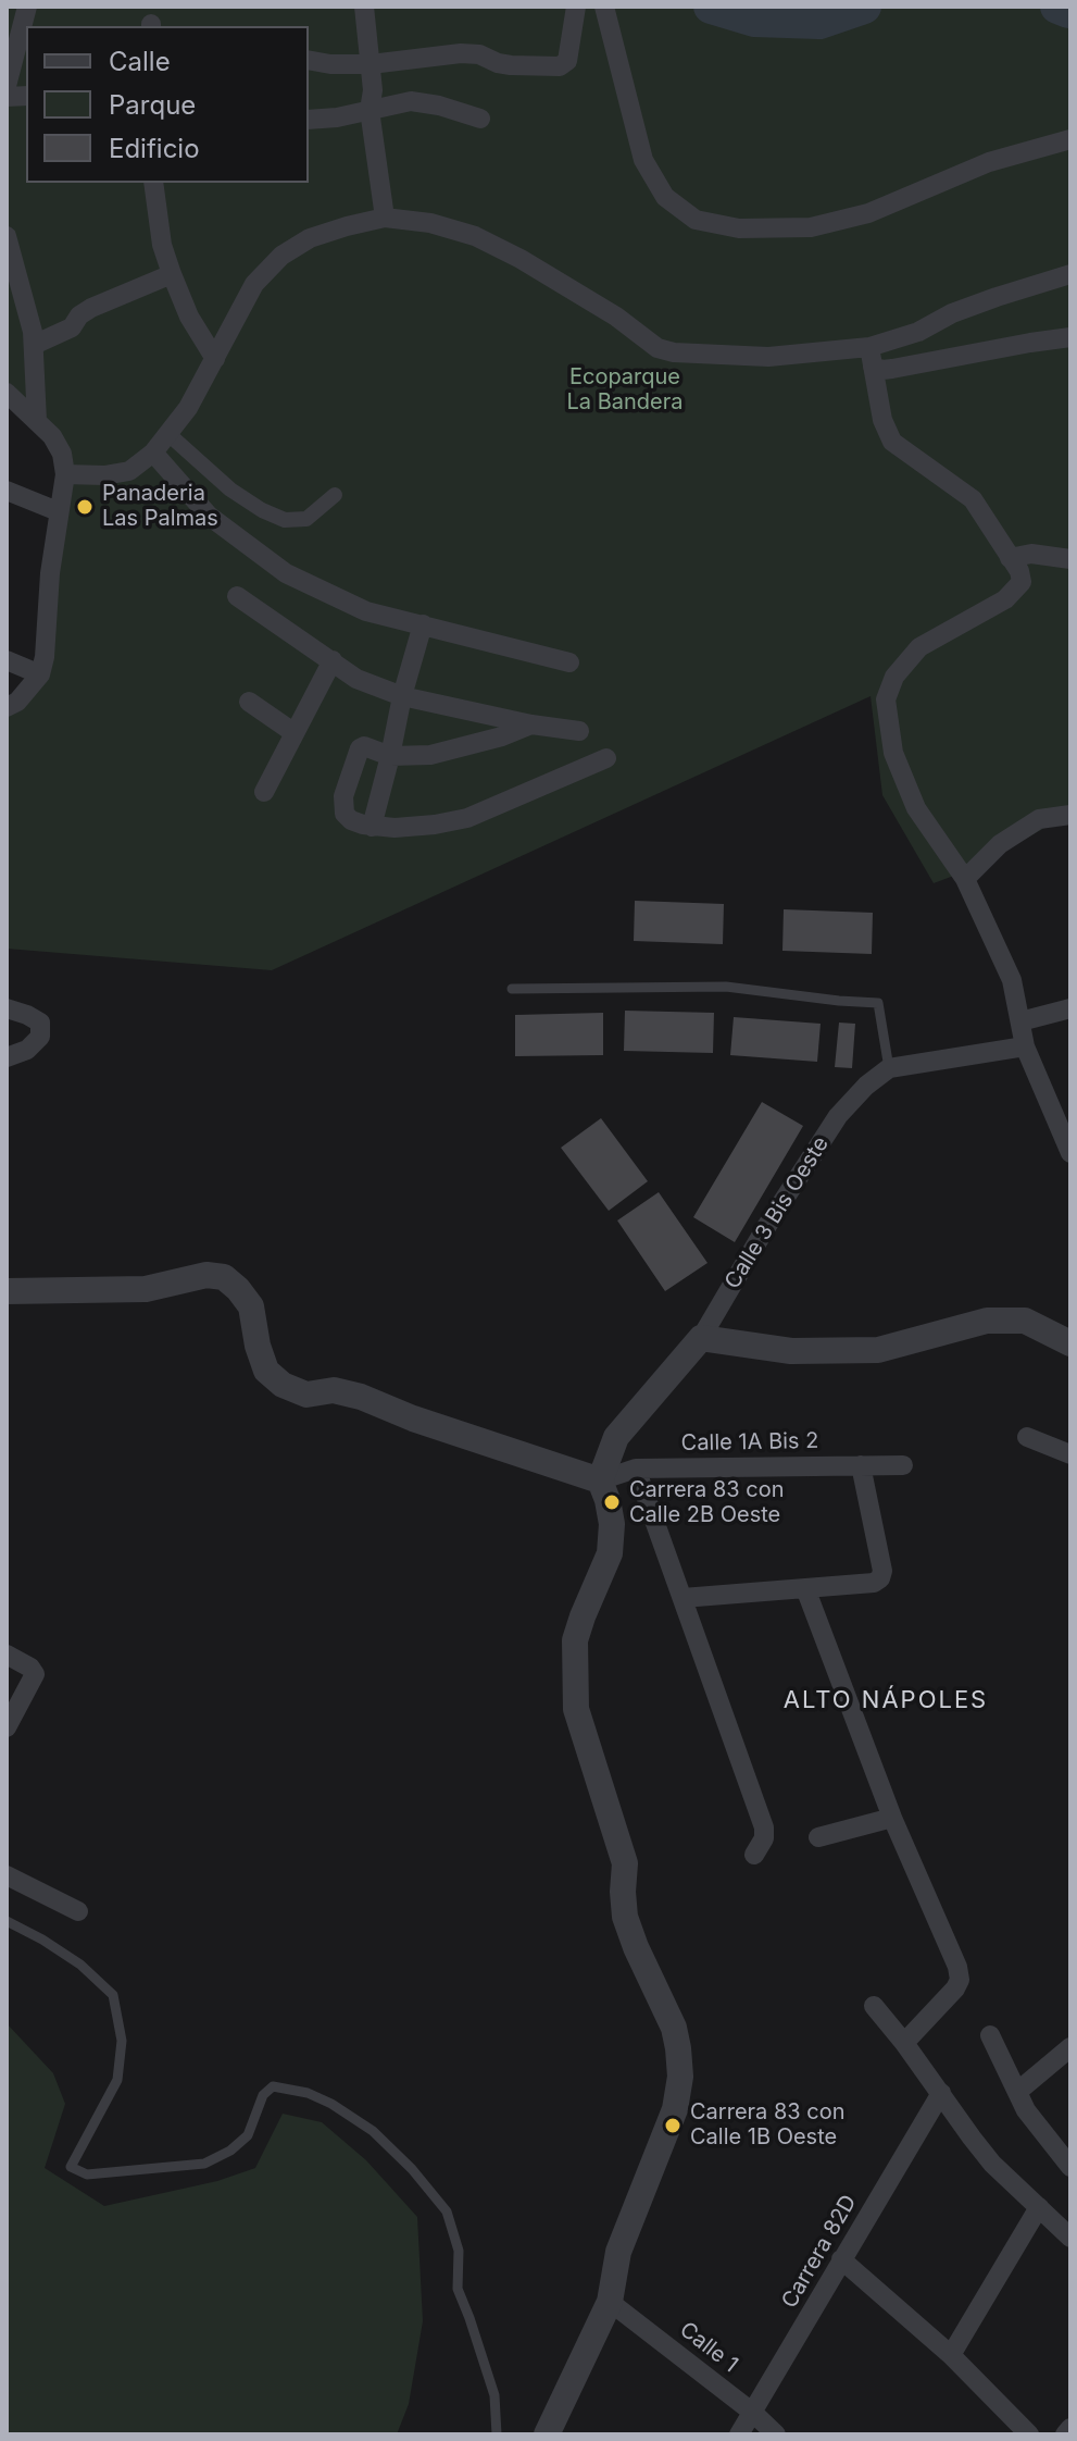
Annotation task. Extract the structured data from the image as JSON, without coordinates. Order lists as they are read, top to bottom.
{
  "streets": {
    "street": [
      "Calle 3 Bis Oeste",
      "Calle 1A Bis 2",
      "Carrera 82D",
      "Calle 1"
    ]
  },
  "crossings": [
    ["Calle 3 Bis Oeste", "Calle 1A Bis 2"],
    ["Carrera 82D", "Calle 1"]
  ],
  "districts": ["ALTO NÁPOLES"],
  "parks": ["Ecoparque La Bandera"],
  "places": ["Panaderia Las Palmas", "Carrera 83 con Calle 2B Oeste", "Carrera 83 con Calle 1B Oeste"],
  "legend": ["Calle", "Parque", "Edificio"]
}
